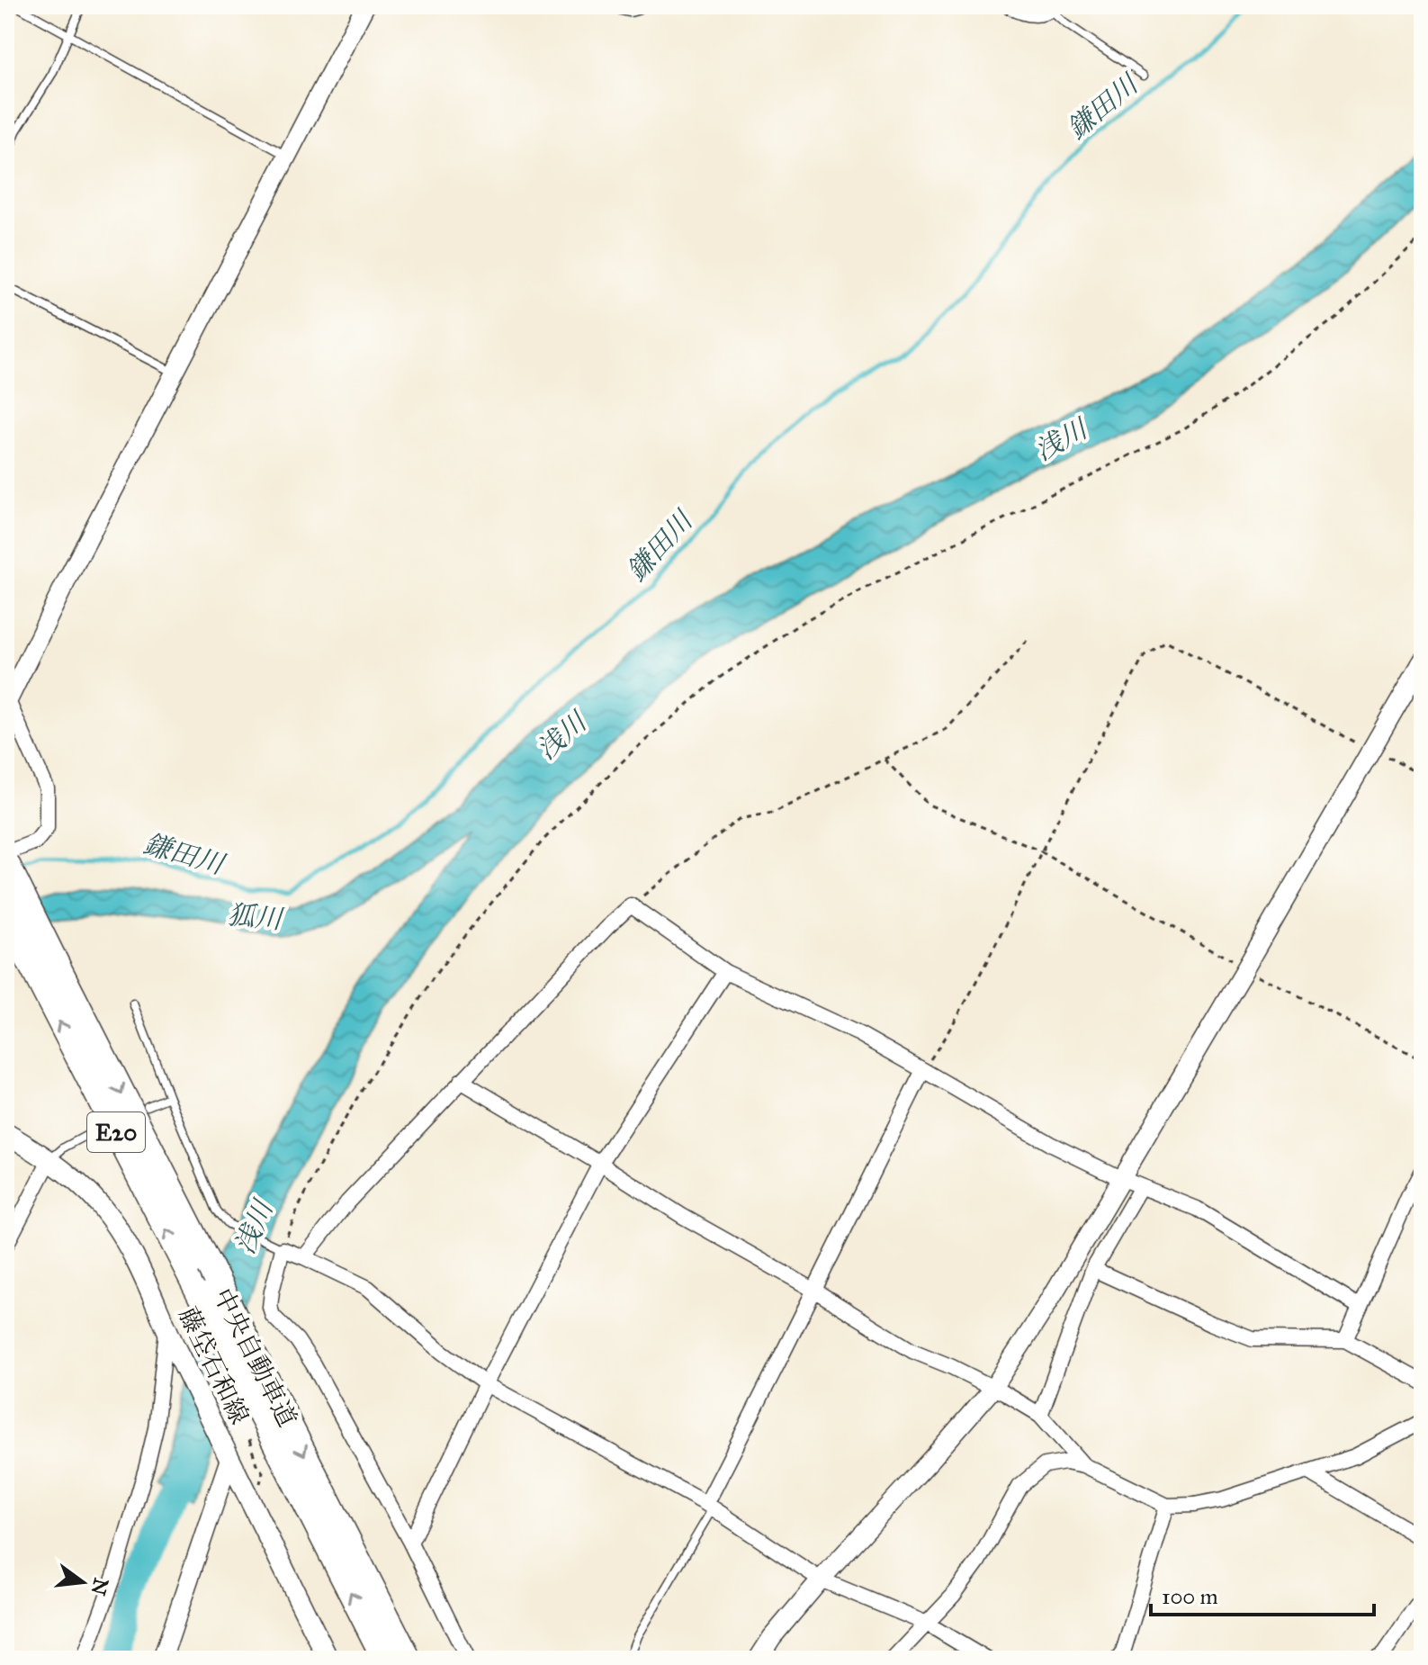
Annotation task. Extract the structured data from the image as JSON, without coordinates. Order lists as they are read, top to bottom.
{
  "streets": {
    "highway": ["E20", "中央自動車道"],
    "main road": ["藤垈石和線"]
  },
  "water": ["鎌田川", "浅川", "狐川"],
  "scale_bar": "100 m",
  "north": "right"
}
